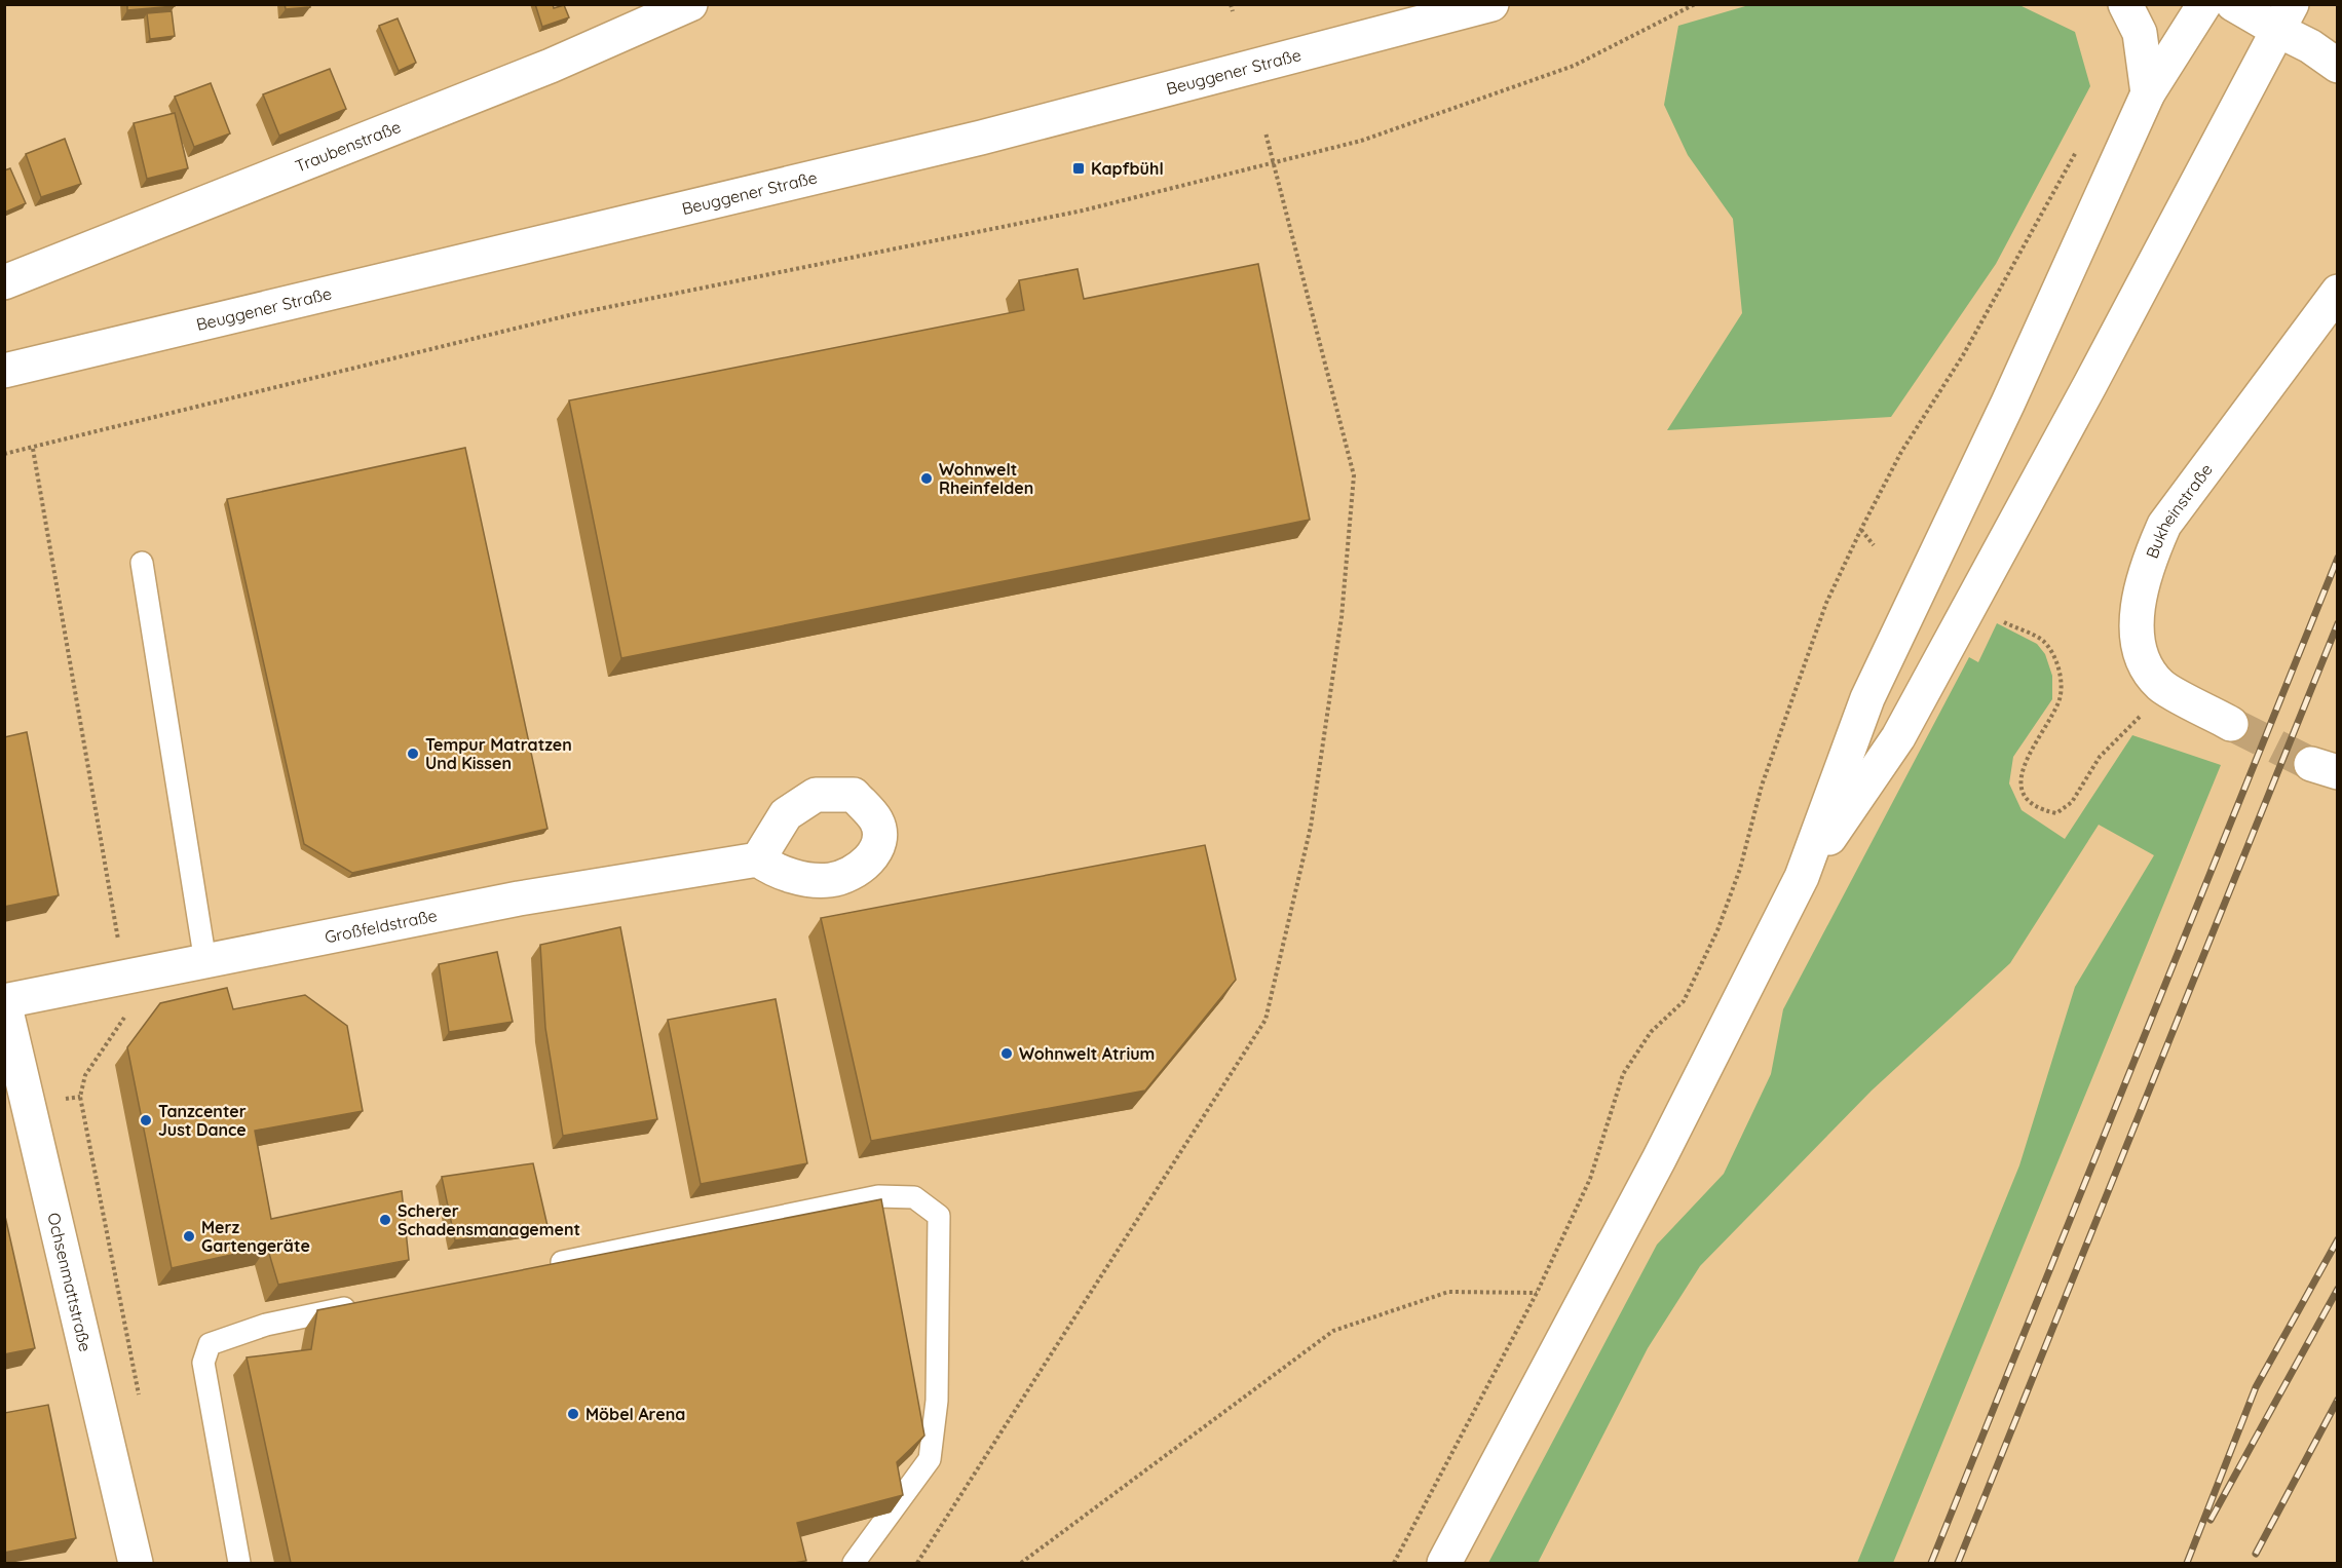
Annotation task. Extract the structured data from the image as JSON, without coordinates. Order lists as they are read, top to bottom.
{
  "streets": {
    "main road": [
      "Beuggener Straße",
      "Traubenstraße",
      "Bukheinstraße",
      "Großfeldstraße",
      "Ochsenmattstraße"
    ]
  },
  "crossings": [
    ["Großfeldstraße", "Ochsenmattstraße"]
  ],
  "places": {
    "transit": ["Kapfbühl"],
    "other": [
      "Wohnwelt Rheinfelden",
      "Tempur Matratzen Und Kissen",
      "Wohnwelt Atrium",
      "Tanzcenter Just Dance",
      "Scherer Schadensmanagement",
      "Merz Gartengeräte",
      "Möbel Arena"
    ]
  }
}
